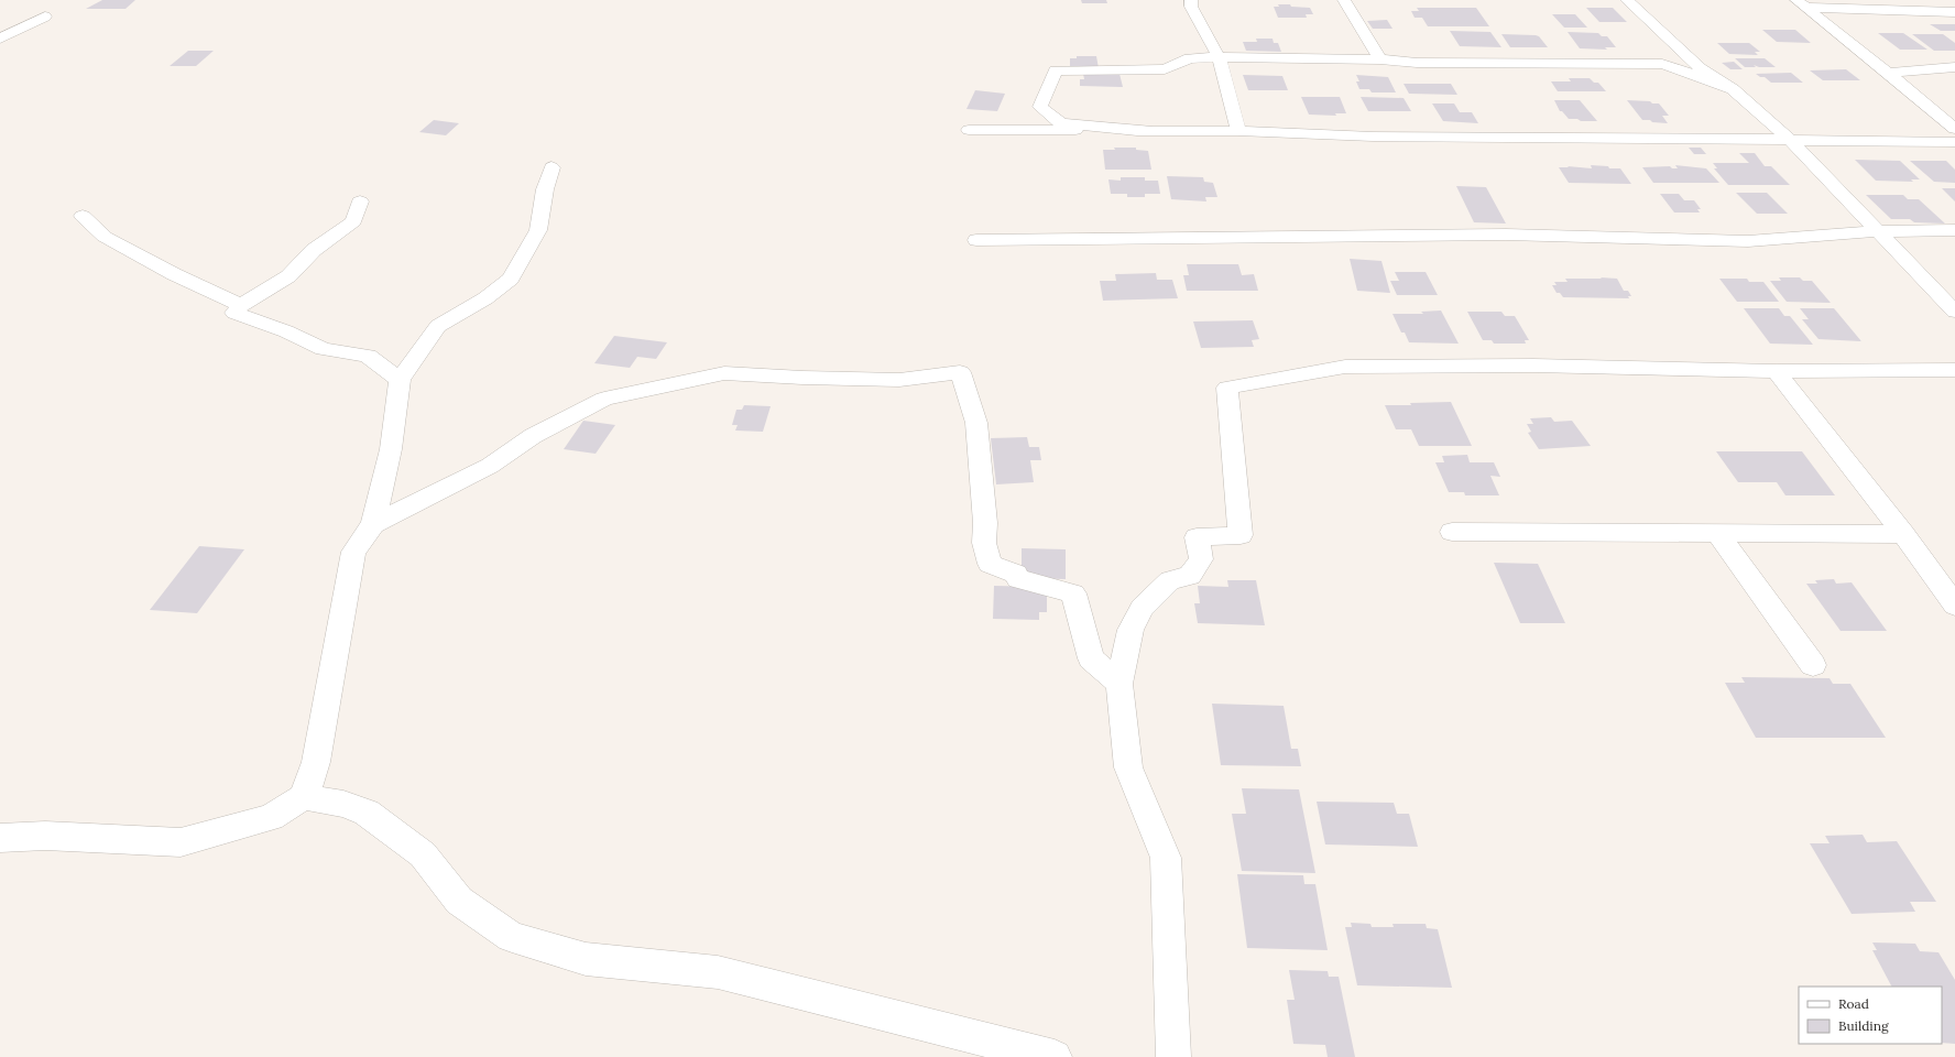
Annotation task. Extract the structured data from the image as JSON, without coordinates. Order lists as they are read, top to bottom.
{
  "legend": ["Road", "Building"]
}
